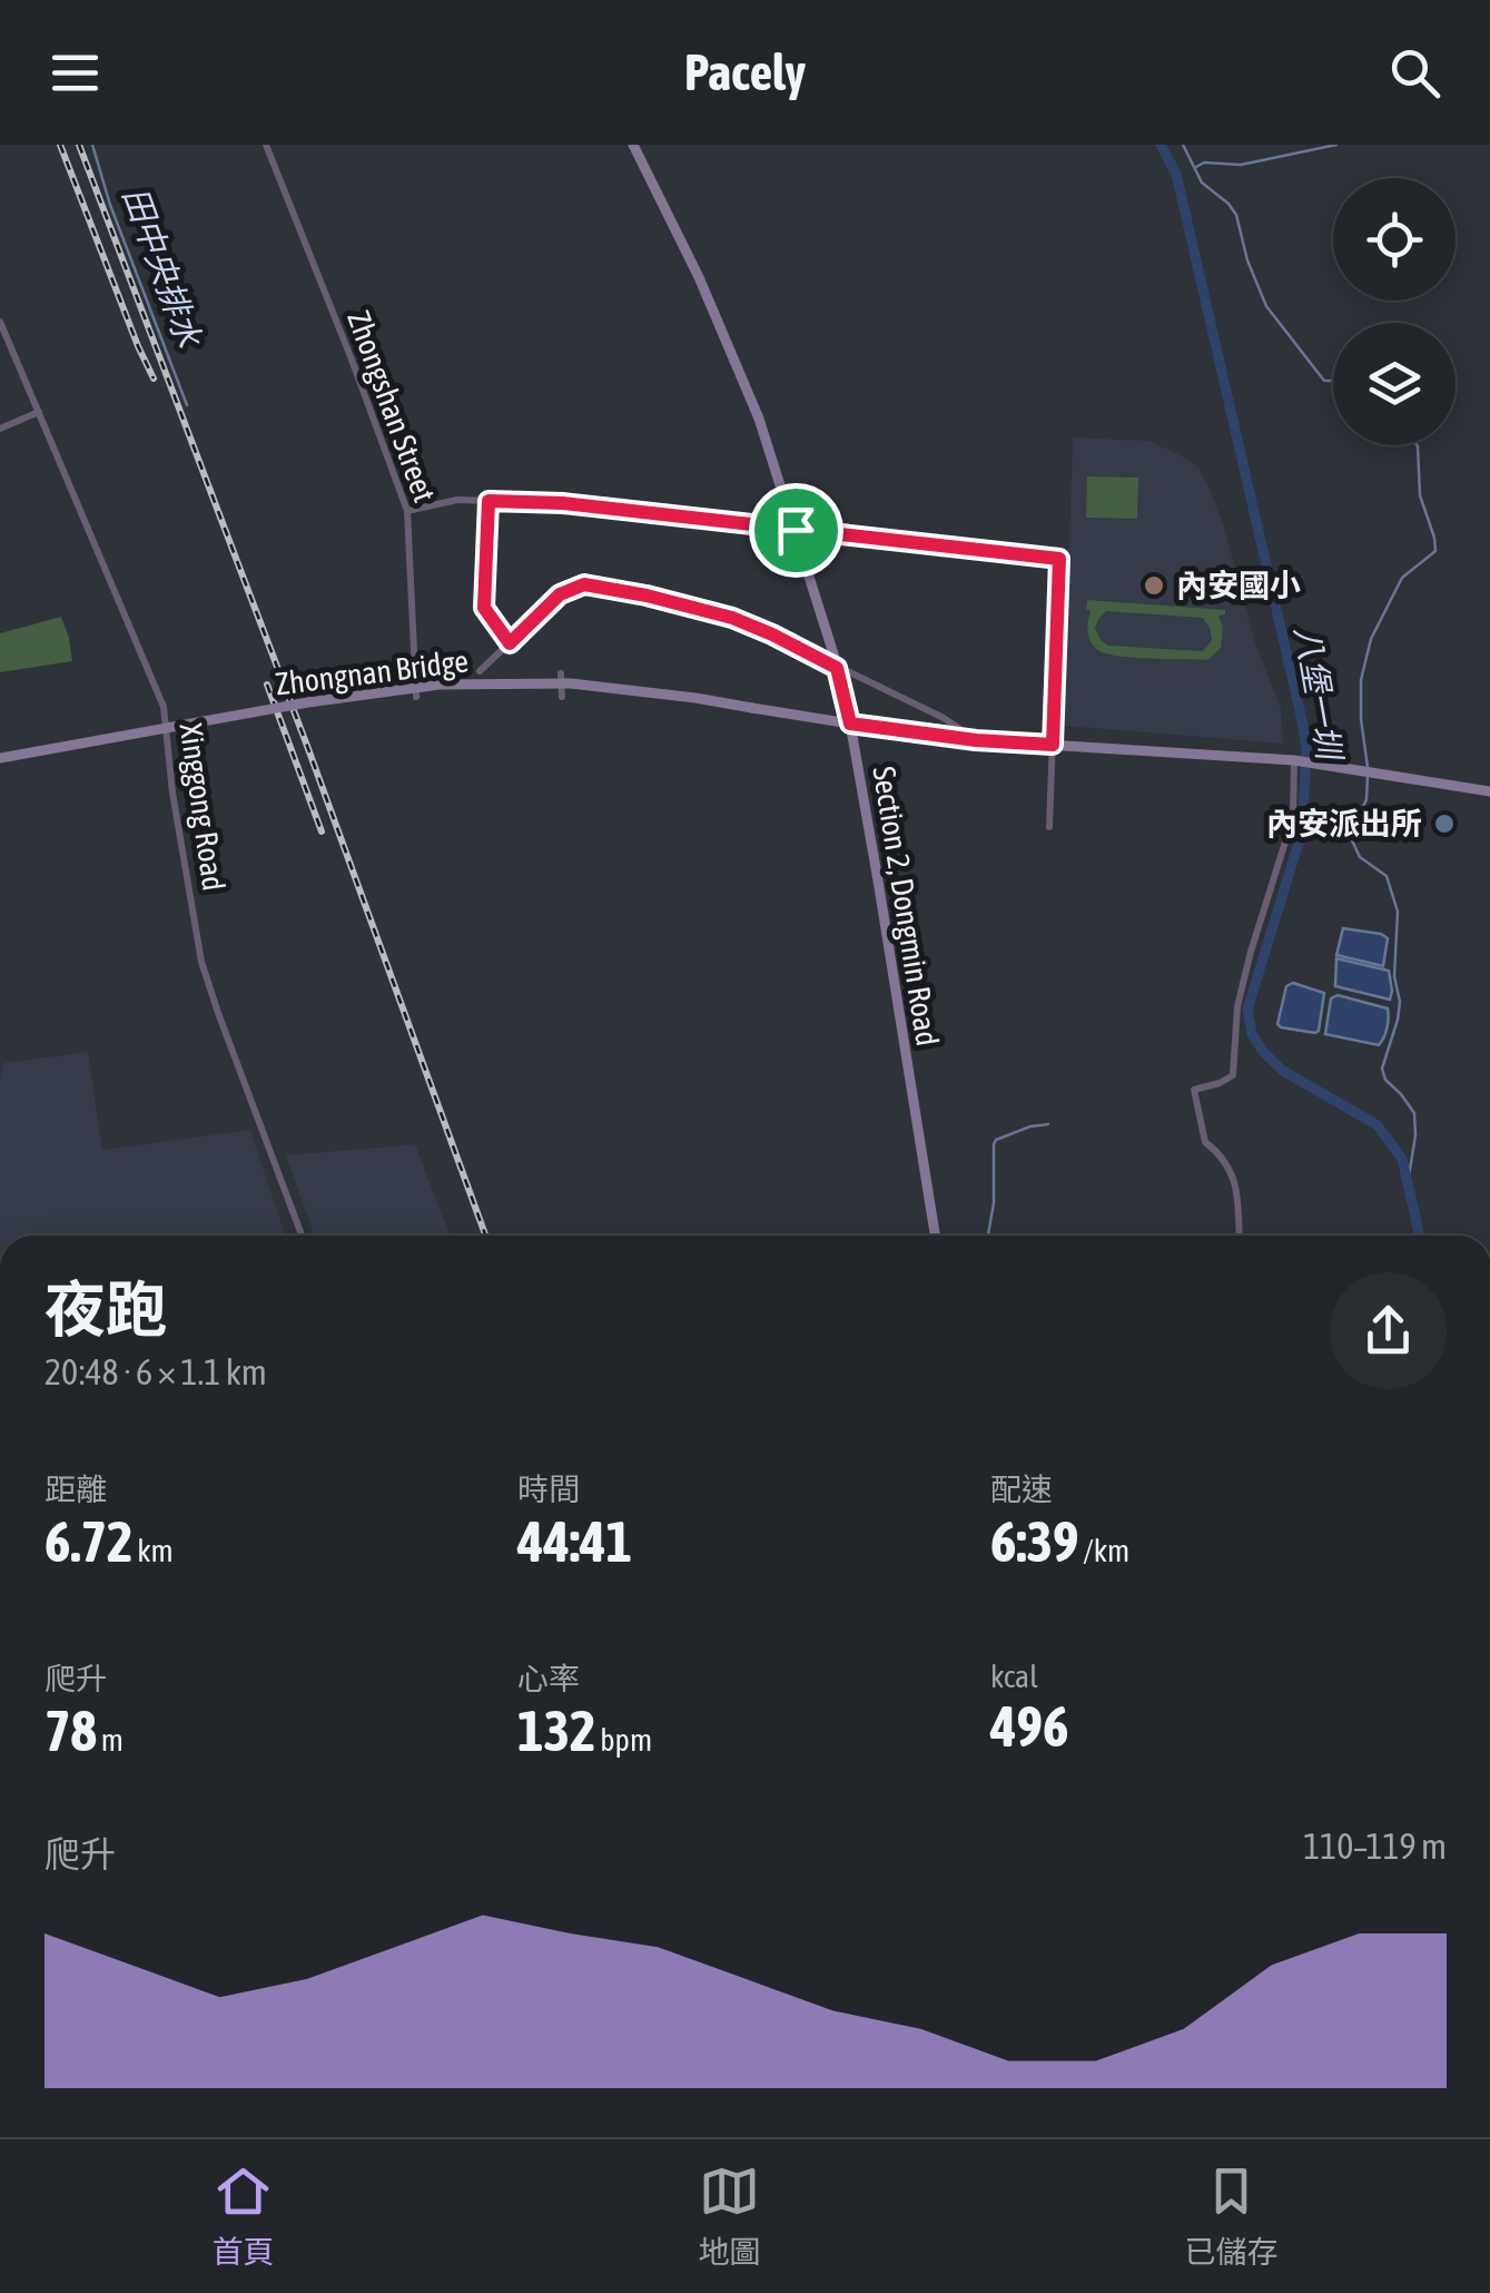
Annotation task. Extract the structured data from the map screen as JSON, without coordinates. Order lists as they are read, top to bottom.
{
  "streets": {
    "main road": ["Zhongnan Bridge", "Section 2, Dongmin Road"],
    "street": ["Zhongshan Street", "Xinggong Road"]
  },
  "crossings": [
    ["Zhongnan Bridge", "Section 2, Dongmin Road"]
  ],
  "water": ["田中央排水", "八堡一圳"],
  "places": ["內安國小", "內安派出所"],
  "page": {
    "header": "Pacely",
    "heading": ["夜跑", "20:48 · 6 × 1.1 km"],
    "stats": [
      ["距離", "6.72 km"],
      ["時間", "44:41"],
      ["配速", "6:39 /km"],
      ["爬升", "78 m"],
      ["心率", "132 bpm"],
      ["kcal", "496"]
    ],
    "chart": ["爬升", "110–119 m"],
    "tabs": ["首頁", "地圖", "已儲存"]
  }
}
